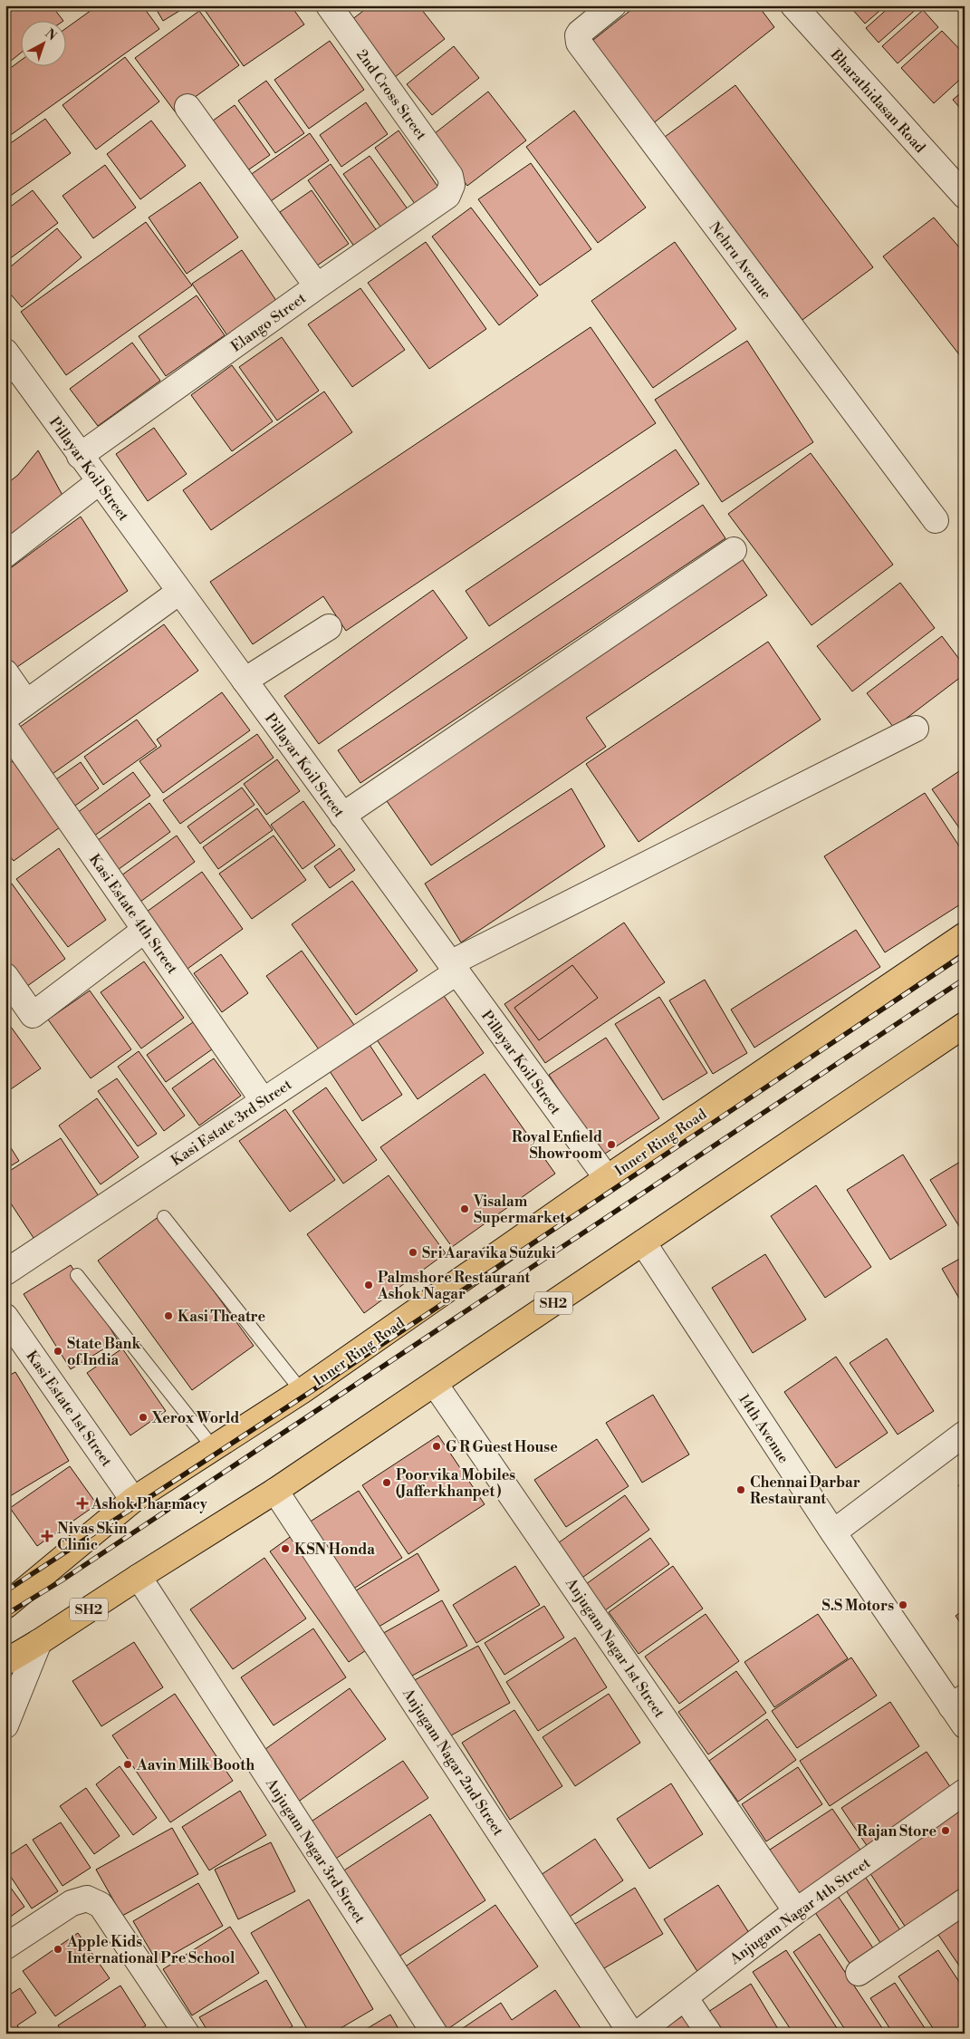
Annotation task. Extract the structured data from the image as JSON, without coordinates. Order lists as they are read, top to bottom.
{
  "streets": {
    "main road": ["Inner Ring Road", "SH2"],
    "street": [
      "2nd Cross Street",
      "Bharathidasan Road",
      "Nehru Avenue",
      "Elango Street",
      "Pillayar Koil Street",
      "Kasi Estate 4th Street",
      "Kasi Estate 3rd Street",
      "Kasi Estate 1st Street",
      "14th Avenue",
      "Anjugam Nagar 1st Street",
      "Anjugam Nagar 2nd Street",
      "Anjugam Nagar 3rd Street",
      "Anjugam Nagar 4th Street"
    ]
  },
  "crossings": [
    ["2nd Cross Street", "Elango Street"],
    ["Elango Street", "Pillayar Koil Street"],
    ["Pillayar Koil Street", "Kasi Estate 3rd Street"],
    ["Pillayar Koil Street", "Inner Ring Road"],
    ["Kasi Estate 4th Street", "Kasi Estate 3rd Street"],
    ["Inner Ring Road", "Kasi Estate 1st Street"],
    ["SH2", "14th Avenue"],
    ["SH2", "Anjugam Nagar 1st Street"],
    ["SH2", "Anjugam Nagar 2nd Street"],
    ["SH2", "Anjugam Nagar 3rd Street"],
    ["Anjugam Nagar 1st Street", "Anjugam Nagar 4th Street"]
  ],
  "places": {
    "other": [
      "Royal Enfield Showroom",
      "Visalam Supermarket",
      "Sri Aaravika Suzuki",
      "Palmshore Restaurant Ashok Nagar",
      "Kasi Theatre",
      "State Bank of India",
      "Xerox World",
      "G R Guest House",
      "Poorvika Mobiles (Jafferkhanpet )",
      "Chennai Darbar Restaurant",
      "KSN Honda",
      "S.S Motors",
      "Aavin Milk Booth",
      "Rajan Store",
      "Apple Kids International Pre School"
    ],
    "health": ["Ashok Pharmacy", "Nivas Skin Clinic"]
  },
  "north": "top right"
}
